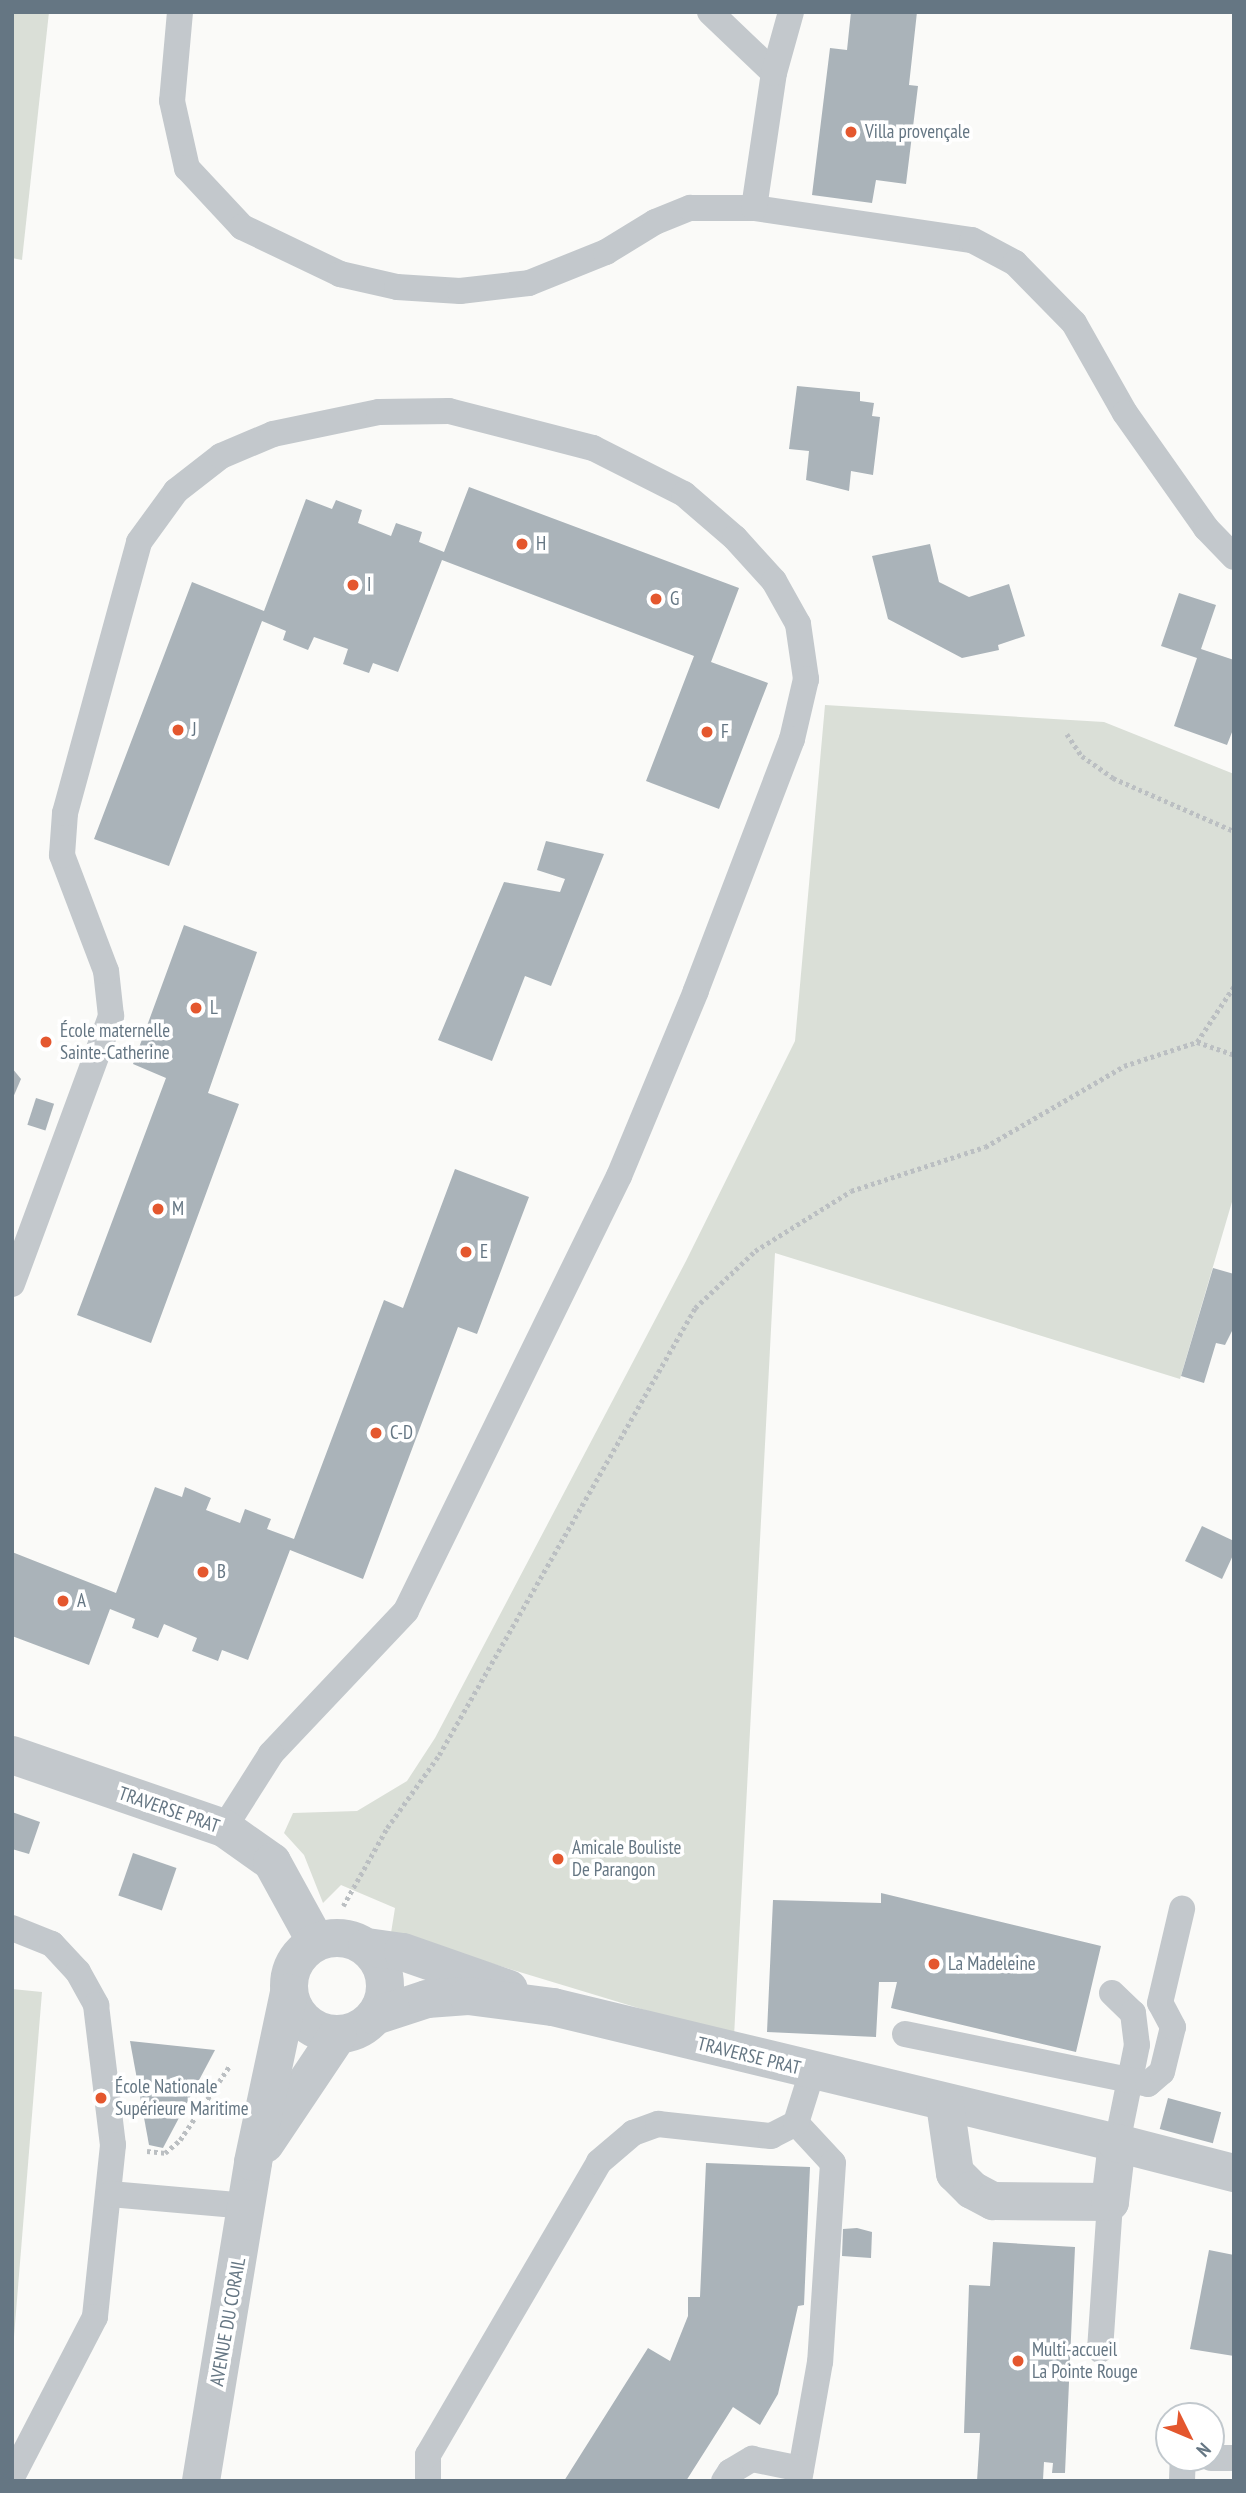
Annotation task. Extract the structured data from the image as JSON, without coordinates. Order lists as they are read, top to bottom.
{
  "streets": {
    "street": ["TRAVERSE PRAT", "AVENUE DU CORAIL"]
  },
  "crossings": [
    ["TRAVERSE PRAT", "AVENUE DU CORAIL"]
  ],
  "places": [
    "Villa provençale",
    "H",
    "I",
    "G",
    "J",
    "F",
    "L",
    "École maternelle Sainte-Catherine",
    "M",
    "E",
    "C-D",
    "B",
    "A",
    "Amicale Bouliste De Parangon",
    "La Madeleine",
    "École Nationale Supérieure Maritime",
    "Multi-accueil La Pointe Rouge"
  ],
  "north": "bottom right"
}
